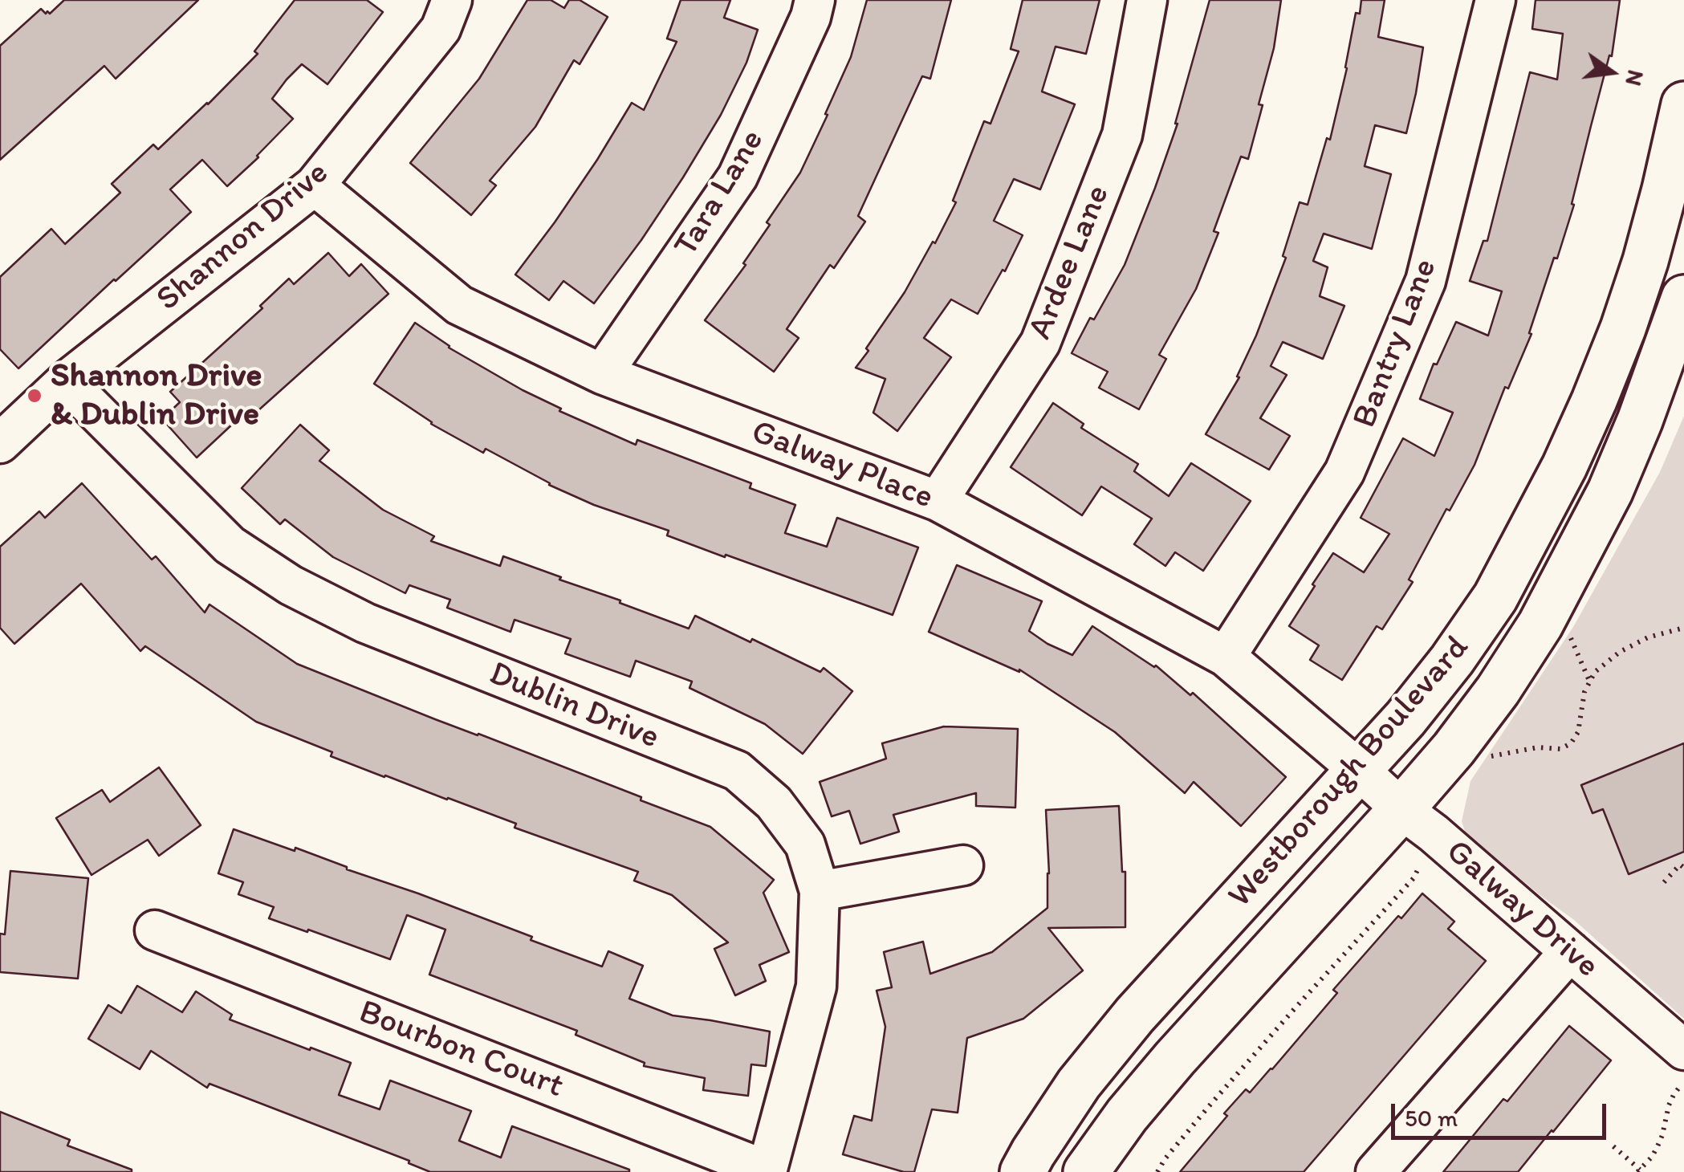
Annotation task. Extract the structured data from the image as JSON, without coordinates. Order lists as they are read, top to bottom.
{
  "streets": {
    "main road": ["Westborough Boulevard"],
    "street": [
      "Tara Lane",
      "Shannon Drive",
      "Ardee Lane",
      "Bantry Lane",
      "Galway Place",
      "Dublin Drive",
      "Galway Drive",
      "Bourbon Court"
    ]
  },
  "crossings": [
    ["Tara Lane", "Galway Place"],
    ["Shannon Drive", "Galway Place"],
    ["Shannon Drive", "Dublin Drive"],
    ["Ardee Lane", "Galway Place"],
    ["Bantry Lane", "Galway Place"],
    ["Galway Place", "Westborough Boulevard"],
    ["Galway Place", "Galway Drive"],
    ["Dublin Drive", "Bourbon Court"],
    ["Westborough Boulevard", "Galway Drive"]
  ],
  "places": ["Shannon Drive & Dublin Drive"],
  "scale_bar": "50 m",
  "north": "right"
}
